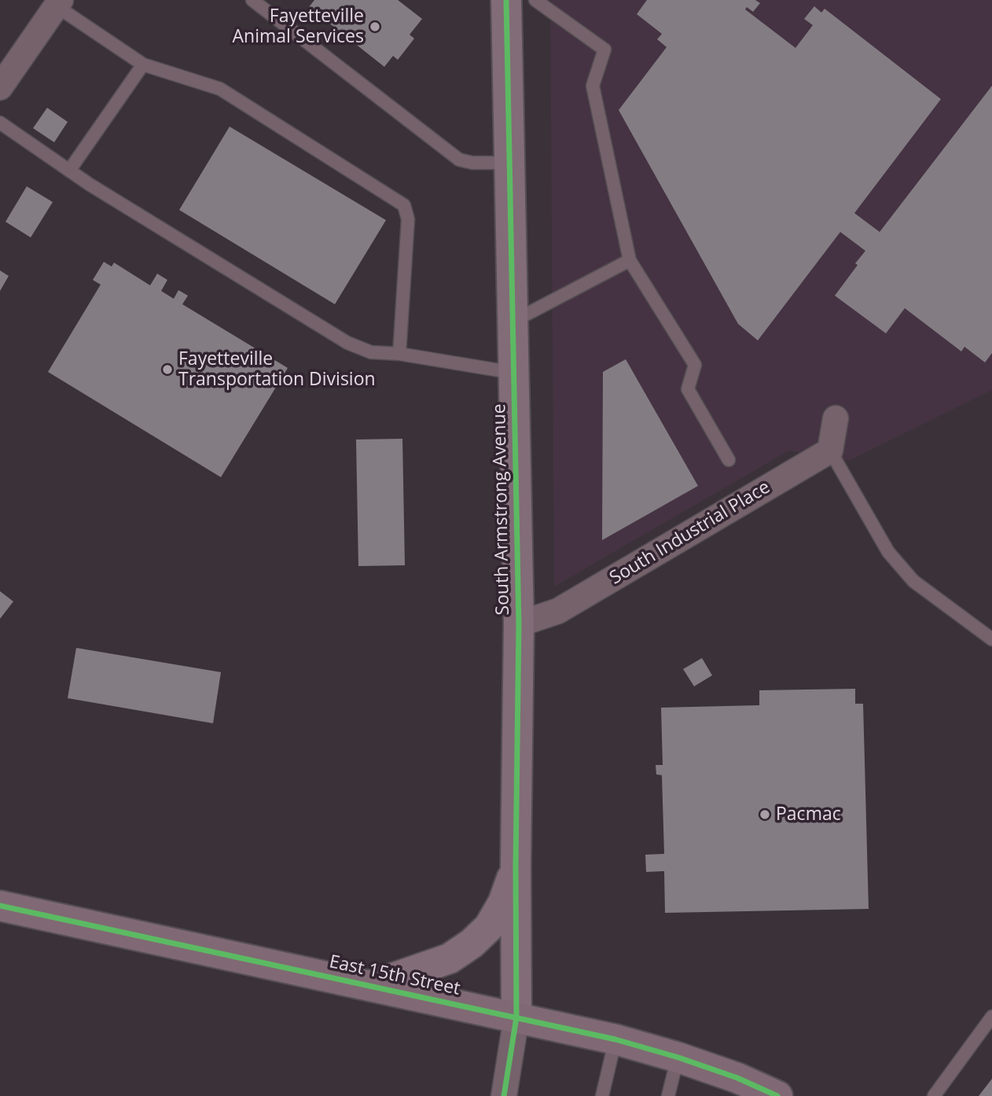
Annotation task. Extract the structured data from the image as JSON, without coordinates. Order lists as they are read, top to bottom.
{
  "streets": {
    "main road": ["East 15th Street"],
    "street": ["South Armstrong Avenue", "South Industrial Place"]
  },
  "crossings": [
    ["South Armstrong Avenue", "South Industrial Place"],
    ["South Armstrong Avenue", "East 15th Street"]
  ],
  "places": ["Fayetteville Animal Services", "Fayetteville Transportation Division", "Pacmac"]
}
